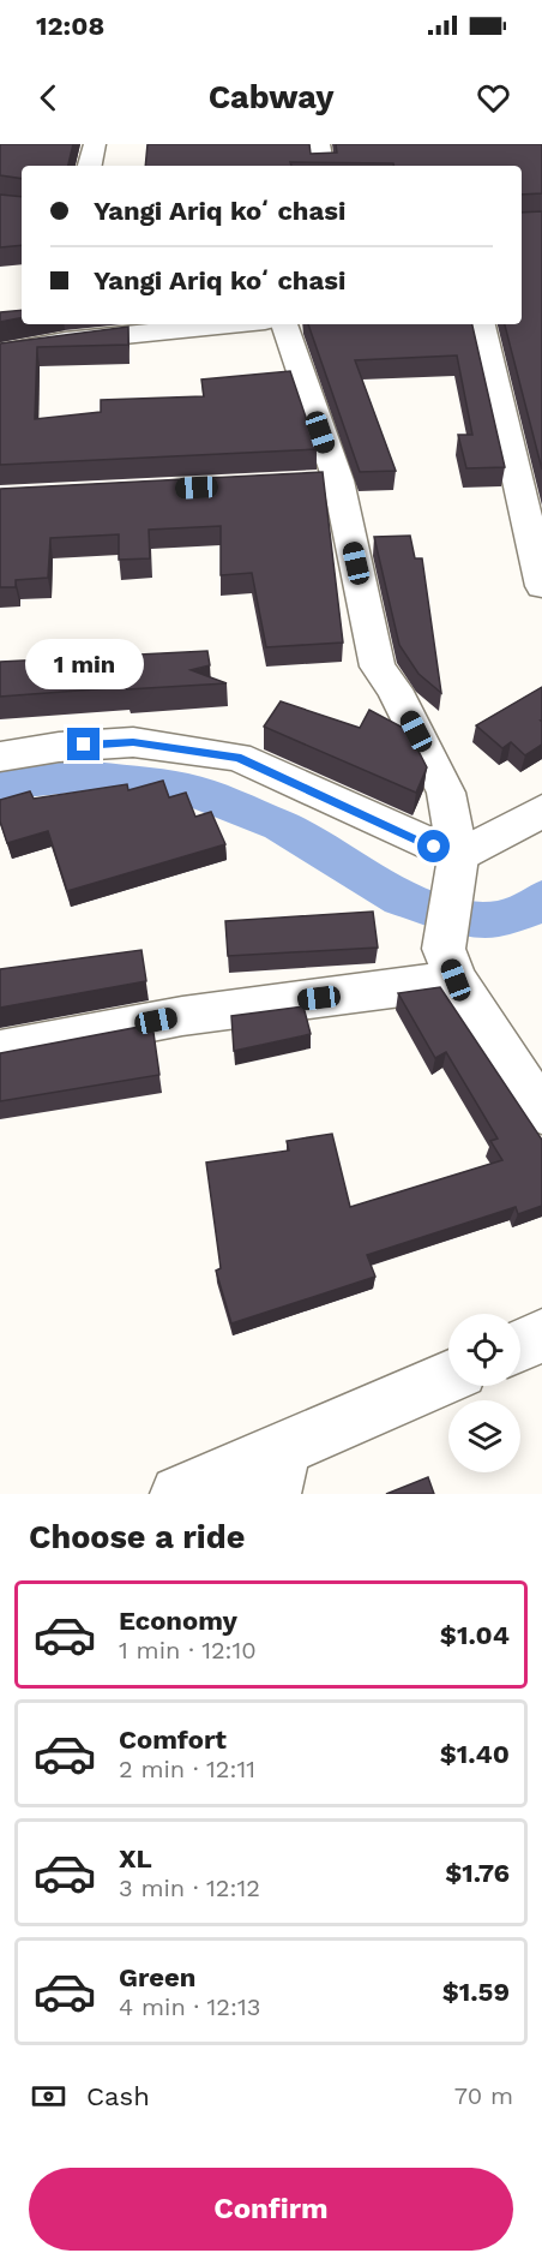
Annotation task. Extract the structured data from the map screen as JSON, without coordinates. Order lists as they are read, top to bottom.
{
  "page": {
    "status": "12:08",
    "header": "Cabway",
    "banner": ["Yangi Ariq koʻchasi", "Yangi Ariq koʻchasi"],
    "bubble": "1 min",
    "heading": "Choose a ride",
    "list": [
      {
        "name": "Economy",
        "note": "1 min · 12:10",
        "value": "$1.04"
      },
      {
        "name": "Comfort",
        "note": "2 min · 12:11",
        "value": "$1.40"
      },
      {
        "name": "XL",
        "note": "3 min · 12:12",
        "value": "$1.76"
      },
      {
        "name": "Green",
        "note": "4 min · 12:13",
        "value": "$1.59"
      }
    ],
    "pay": ["Cash", "70 m"],
    "buttons": "Confirm"
  }
}
